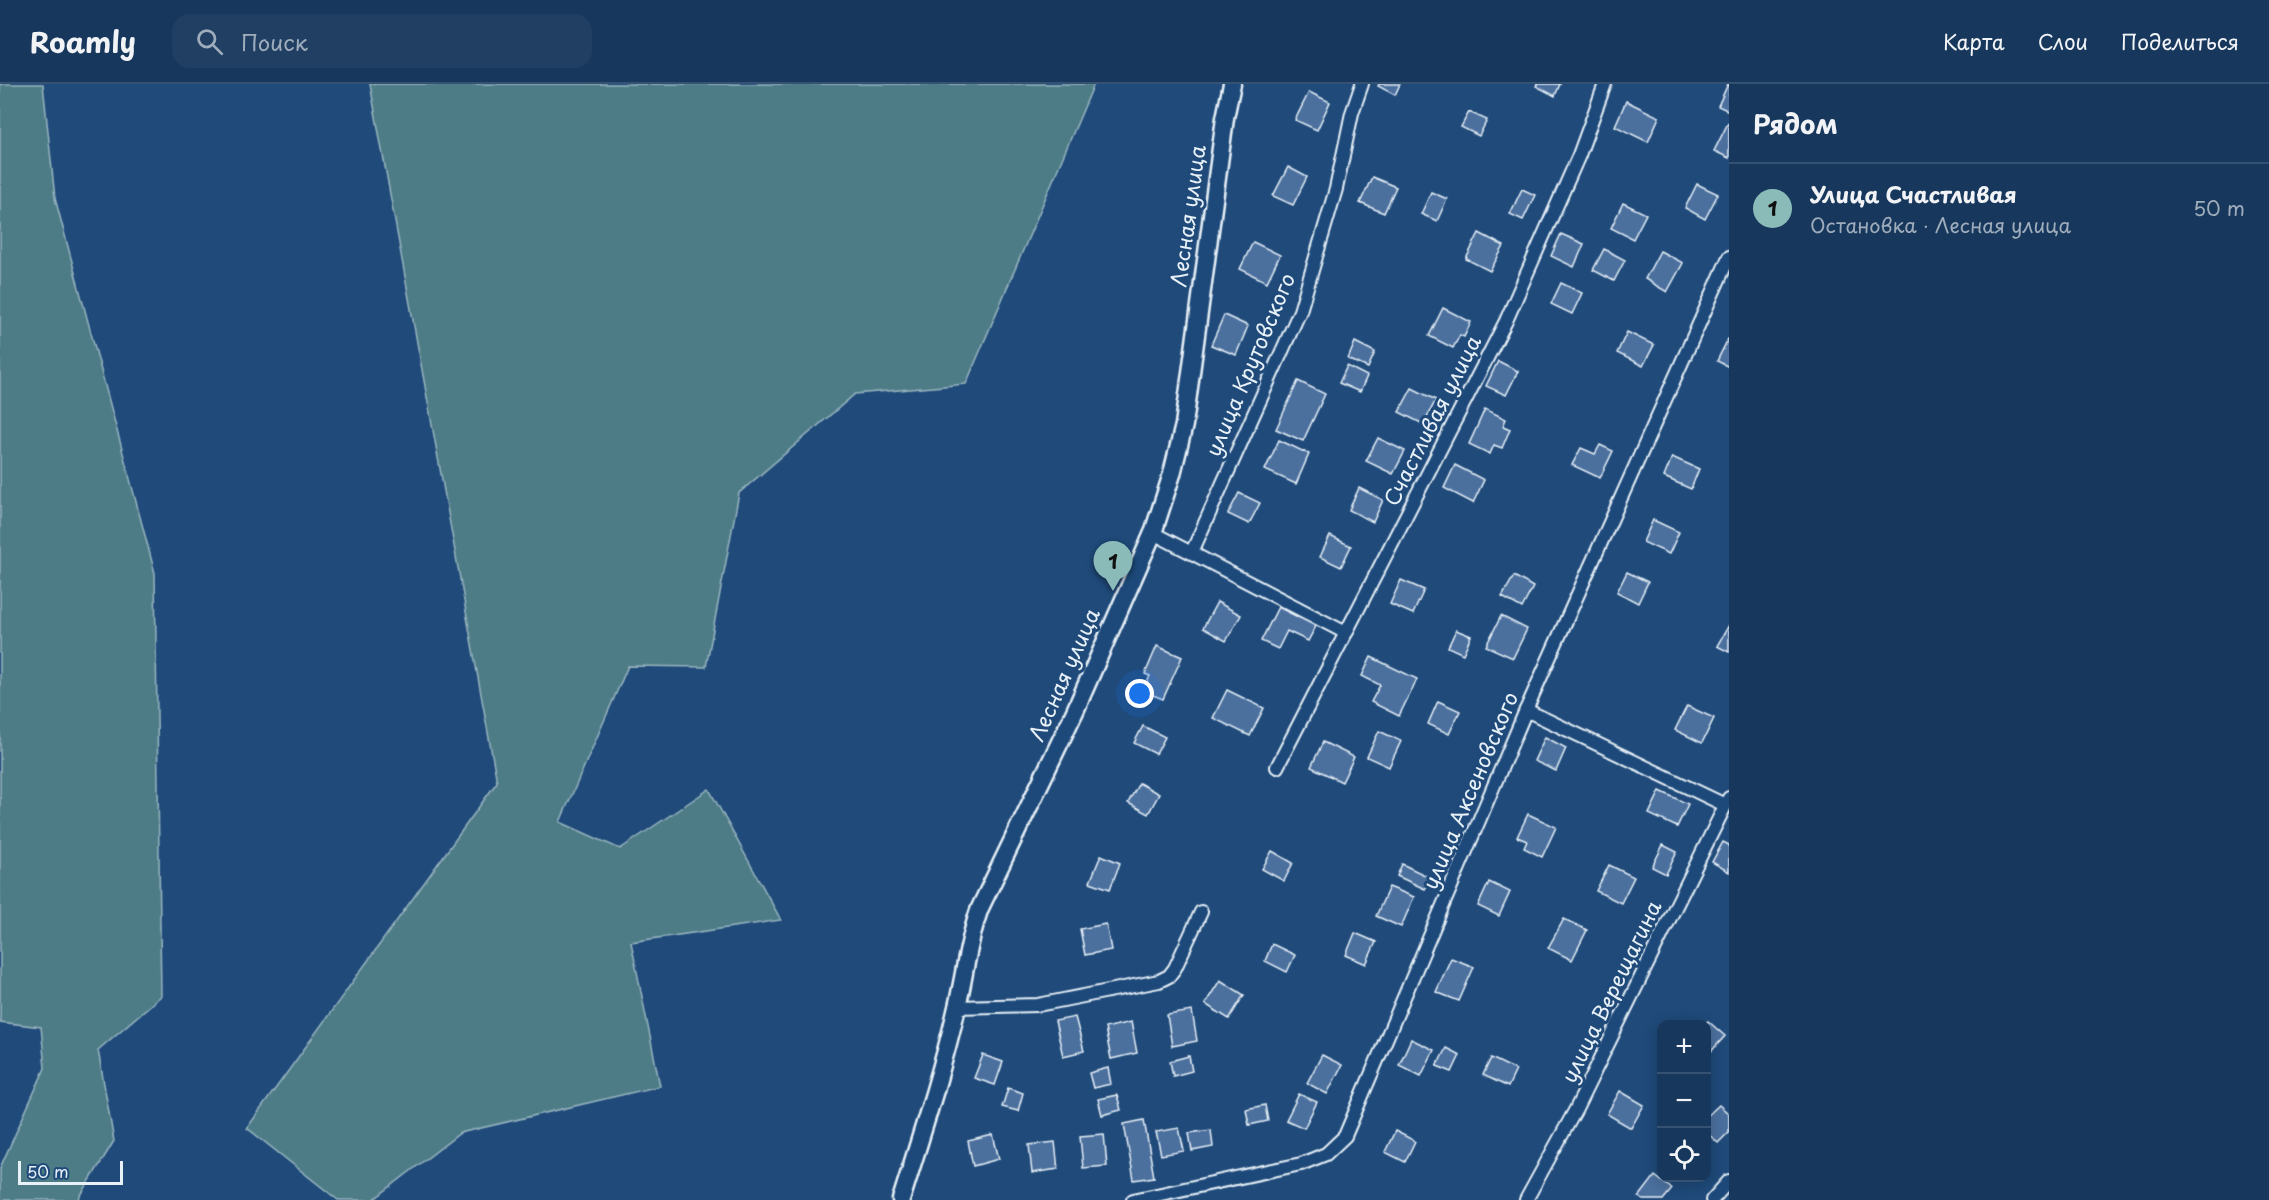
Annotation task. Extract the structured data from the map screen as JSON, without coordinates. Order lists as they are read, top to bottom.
{
  "streets": {
    "main road": ["Лесная улица"],
    "street": [
      "улица Крутовского",
      "Счастливая улица",
      "улица Аксеновского",
      "улица Верещагина"
    ]
  },
  "scale_bar": "50 m",
  "page": {
    "header": "Roamly",
    "search": "Поиск",
    "nav": ["Карта", "Слои", "Поделиться"],
    "heading": "Рядом",
    "list": [
      {
        "mark": "1",
        "name": "Улица Счастливая",
        "note": "Остановка · Лесная улица",
        "value": "50 m"
      }
    ],
    "pins": "1",
    "map_buttons": ["+", "−"],
    "scale": "50 m"
  }
}
